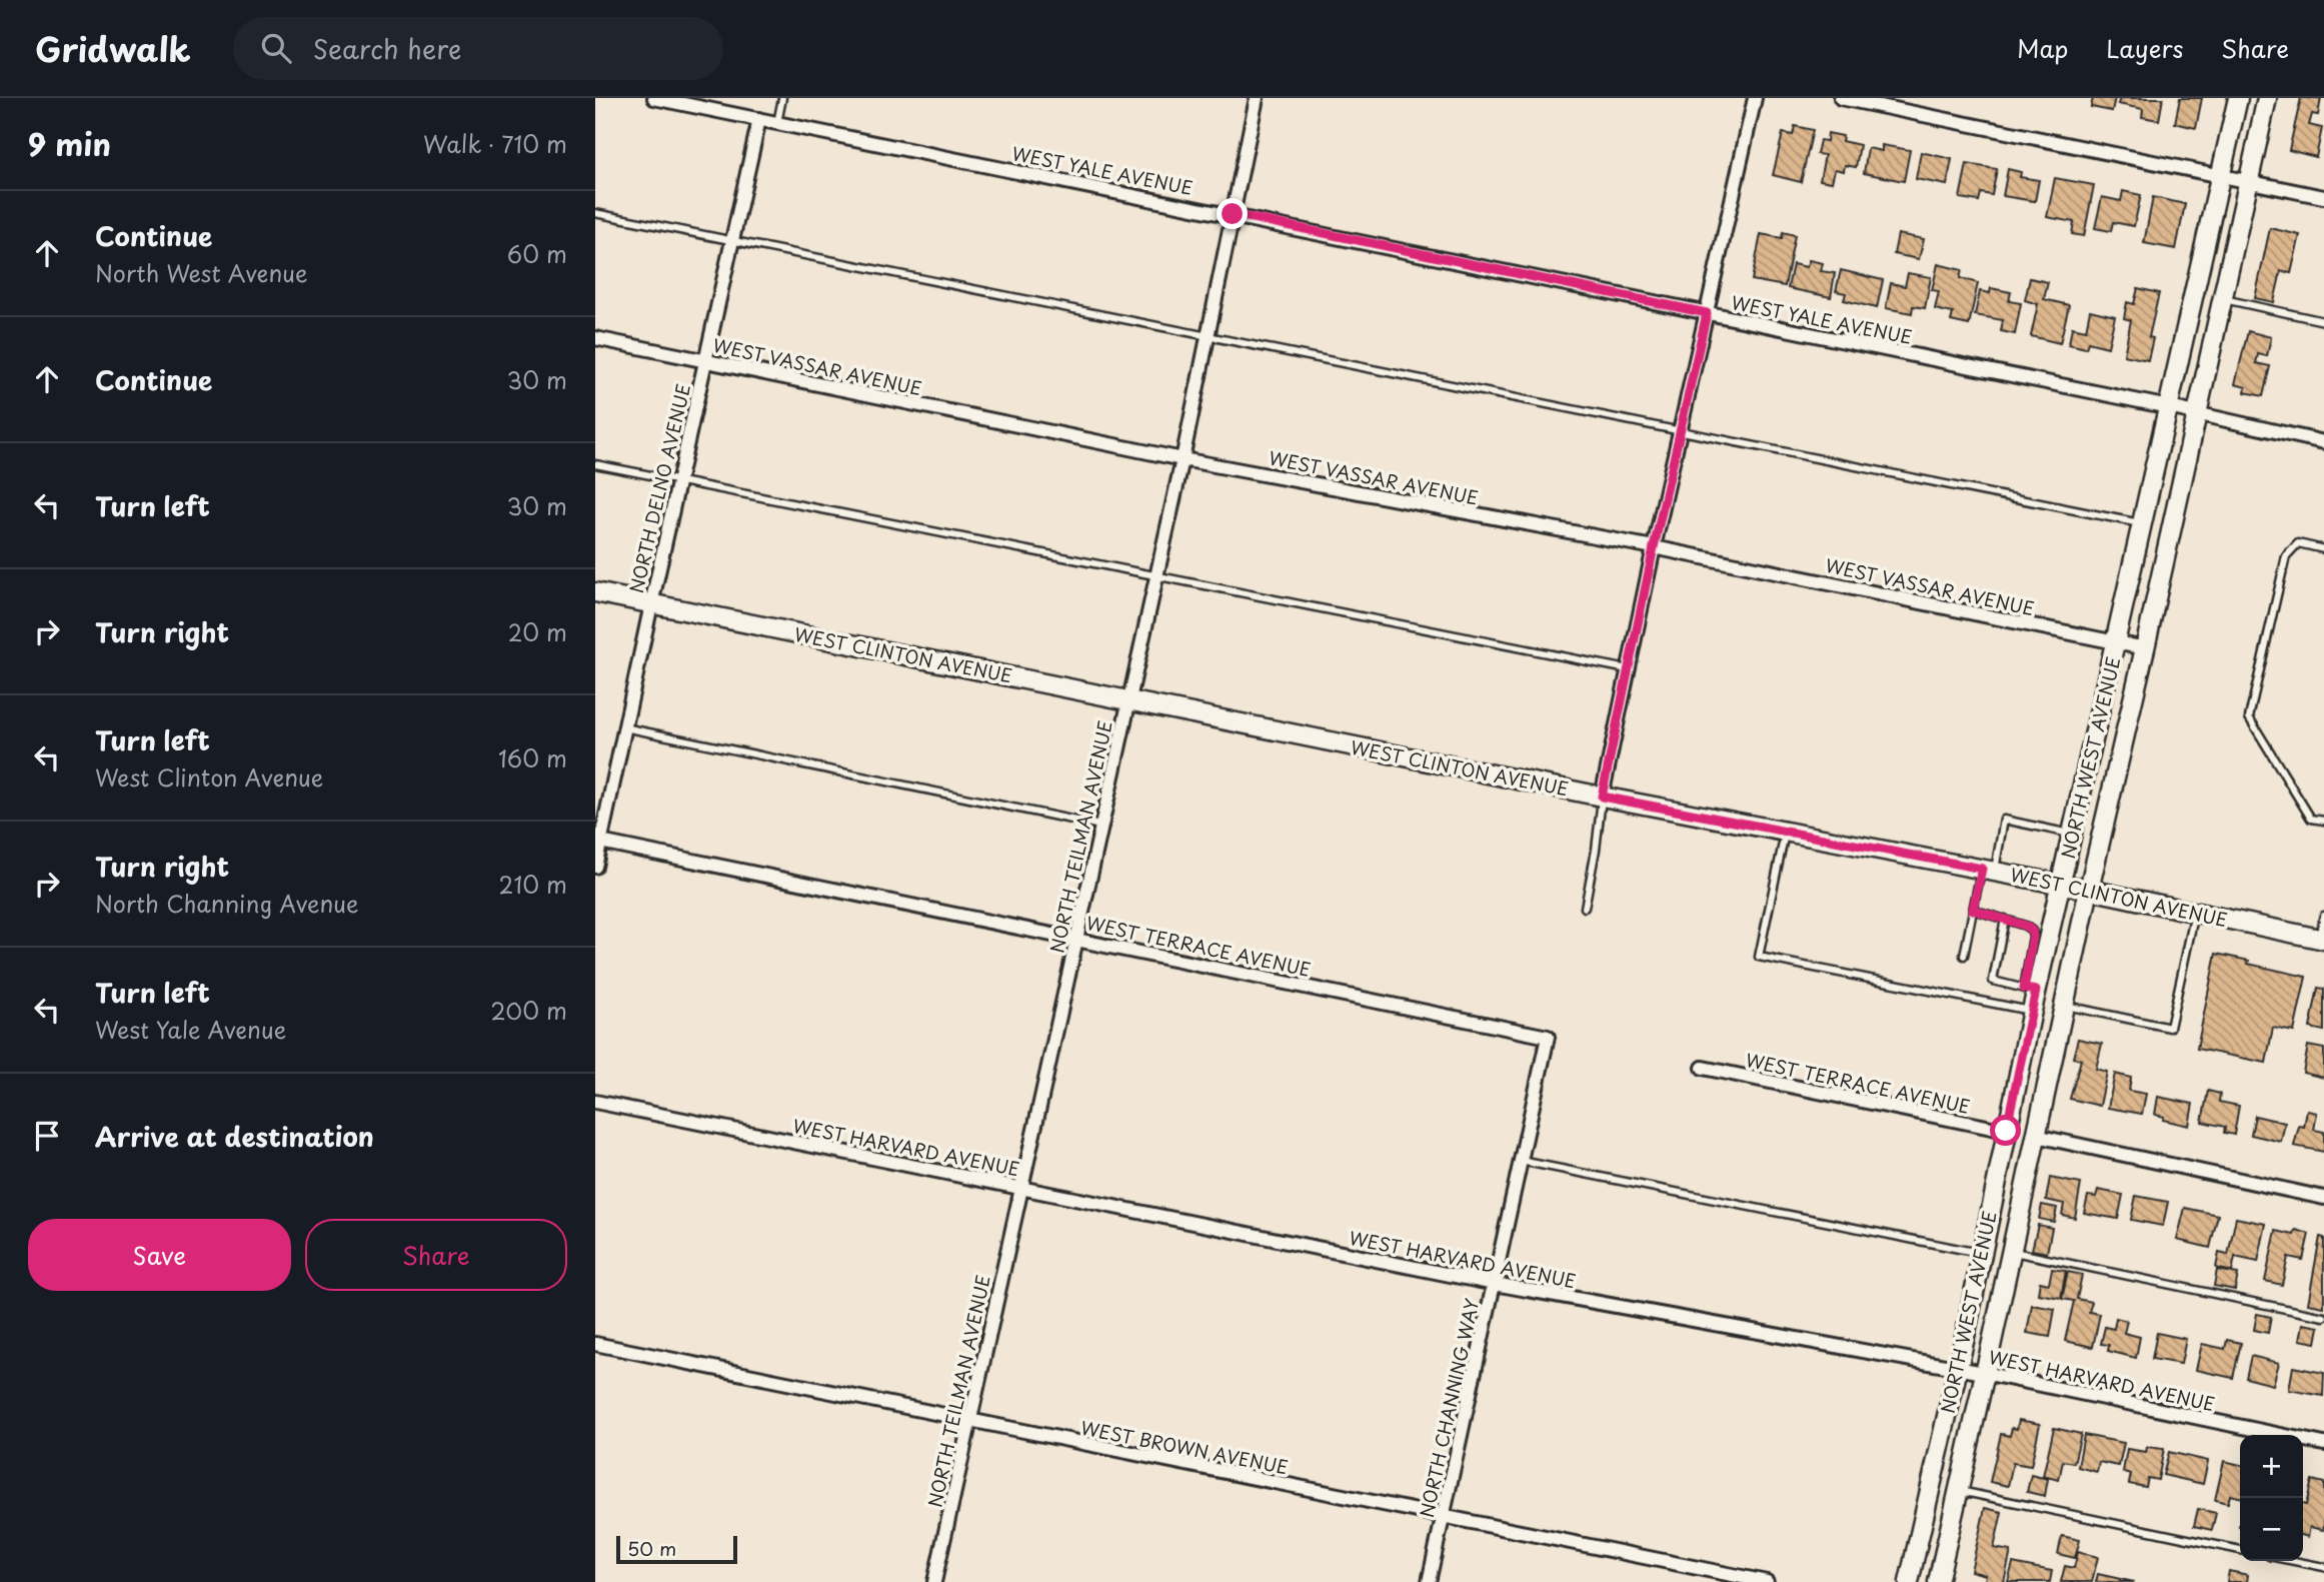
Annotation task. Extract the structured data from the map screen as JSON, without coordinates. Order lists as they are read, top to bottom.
{
  "streets": {
    "main road": ["WEST CLINTON AVENUE", "NORTH WEST AVENUE"],
    "street": [
      "WEST YALE AVENUE",
      "WEST VASSAR AVENUE",
      "NORTH DELNO AVENUE",
      "NORTH TEILMAN AVENUE",
      "WEST TERRACE AVENUE",
      "WEST HARVARD AVENUE",
      "NORTH CHANNING WAY",
      "WEST BROWN AVENUE"
    ]
  },
  "crossings": [
    ["WEST YALE AVENUE", "NORTH DELNO AVENUE"],
    ["WEST YALE AVENUE", "NORTH WEST AVENUE"],
    ["WEST YALE AVENUE", "NORTH TEILMAN AVENUE"],
    ["WEST VASSAR AVENUE", "NORTH DELNO AVENUE"],
    ["WEST VASSAR AVENUE", "NORTH WEST AVENUE"],
    ["WEST VASSAR AVENUE", "NORTH TEILMAN AVENUE"],
    ["NORTH DELNO AVENUE", "WEST CLINTON AVENUE"],
    ["NORTH DELNO AVENUE", "WEST TERRACE AVENUE"],
    ["WEST CLINTON AVENUE", "NORTH WEST AVENUE"],
    ["WEST CLINTON AVENUE", "NORTH TEILMAN AVENUE"],
    ["NORTH WEST AVENUE", "WEST TERRACE AVENUE"],
    ["NORTH WEST AVENUE", "WEST HARVARD AVENUE"],
    ["NORTH TEILMAN AVENUE", "WEST TERRACE AVENUE"],
    ["NORTH TEILMAN AVENUE", "WEST HARVARD AVENUE"],
    ["NORTH TEILMAN AVENUE", "WEST BROWN AVENUE"],
    ["WEST TERRACE AVENUE", "NORTH CHANNING WAY"],
    ["WEST HARVARD AVENUE", "NORTH CHANNING WAY"],
    ["NORTH CHANNING WAY", "WEST BROWN AVENUE"]
  ],
  "scale_bar": "50 m",
  "page": {
    "header": "Gridwalk",
    "search": "Search here",
    "nav": ["Map", "Layers", "Share"],
    "heading": ["9 min", "Walk · 710 m"],
    "list": [
      ["Continue", "North West Avenue", "60 m"],
      ["Continue", "30 m"],
      ["Turn left", "30 m"],
      ["Turn right", "20 m"],
      ["Turn left", "West Clinton Avenue", "160 m"],
      ["Turn right", "North Channing Avenue", "210 m"],
      ["Turn left", "West Yale Avenue", "200 m"],
      "Arrive at destination"
    ],
    "buttons": ["Save", "Share"],
    "map_buttons": ["+", "−"],
    "scale": "50 m"
  }
}
